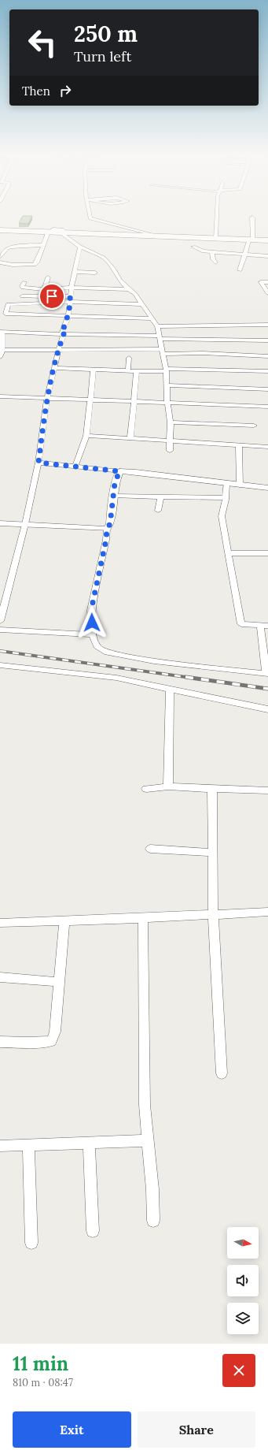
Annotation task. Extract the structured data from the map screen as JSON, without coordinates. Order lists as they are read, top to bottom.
{
  "north": "right",
  "page": {
    "turn": ["250 m", "Turn left"],
    "then": "Then",
    "heading": ["11 min", "810 m · 08:47"],
    "buttons": ["Exit", "Share"]
  }
}
